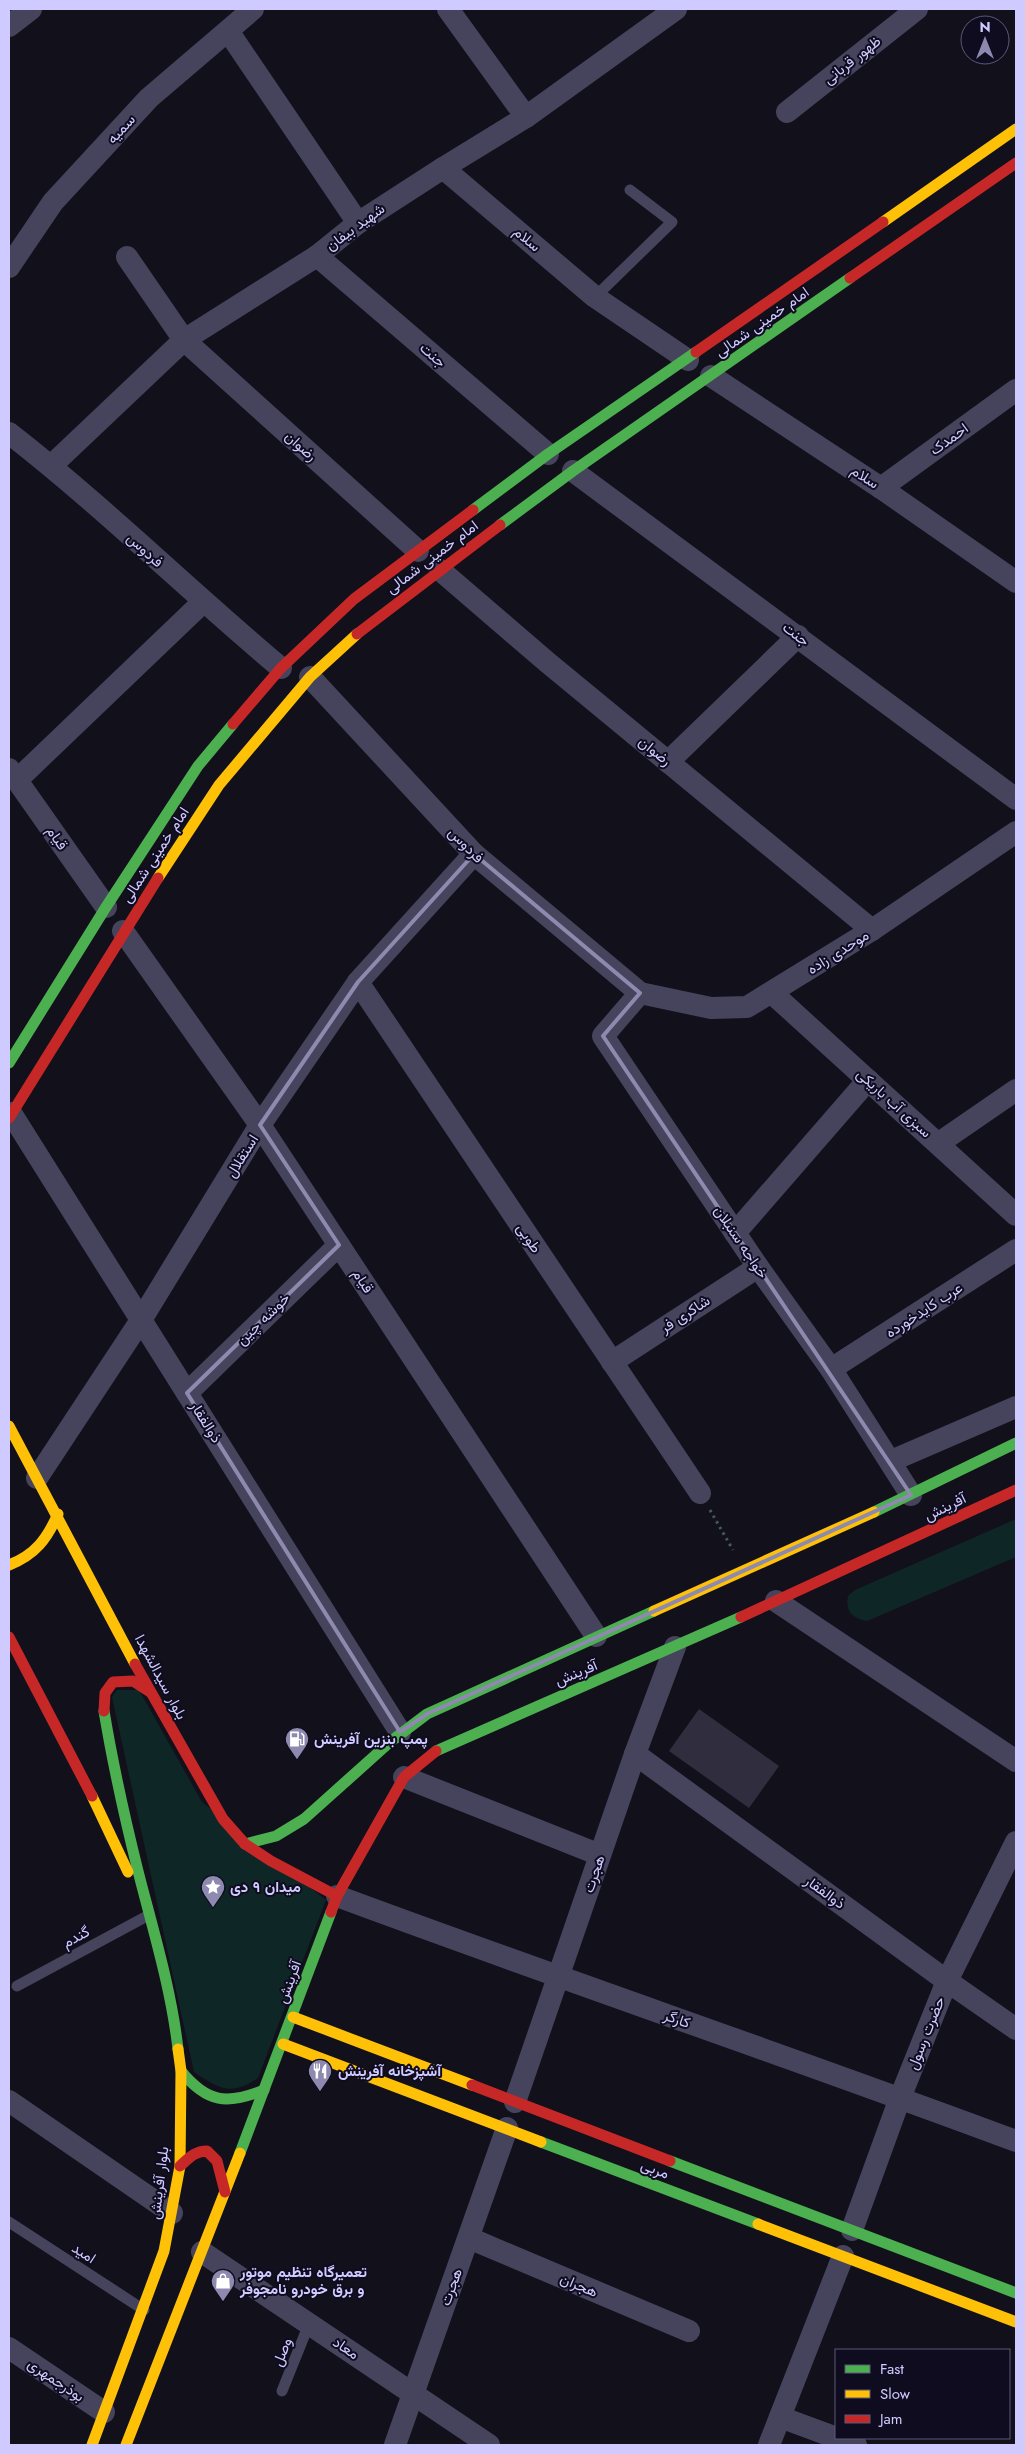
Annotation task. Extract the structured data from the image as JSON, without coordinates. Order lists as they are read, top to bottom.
{
  "streets": {
    "main road": [
      "امام خمینی شمالی",
      "آفرینش",
      "بلوار سیدالشهدا",
      "مربی",
      "بلوار آفرینش"
    ],
    "street": [
      "ظهور قربانی",
      "سمیه",
      "شهید بیفان",
      "سلام",
      "جنت",
      "احمدک",
      "رضوان",
      "فردوس",
      "قیام",
      "موحدی زاده",
      "سبزی آب باریکی",
      "استقلال",
      "طوبی",
      "خواجه سنبلان",
      "عرب کایدخورده",
      "شاکری فر",
      "خوشه چین",
      "ذوالفقار",
      "هجرت",
      "کارگر",
      "حضرت رسول",
      "هجران",
      "معاد",
      "بوذرجمهری"
    ],
    "lane": ["گندم", "امید", "وصل"]
  },
  "crossings": [
    ["شهید بیفان", "سلام"],
    ["شهید بیفان", "جنت"],
    ["شهید بیفان", "رضوان"],
    ["شهید بیفان", "فردوس"],
    ["سلام", "امام خمینی شمالی"],
    ["سلام", "احمدک"],
    ["امام خمینی شمالی", "جنت"],
    ["امام خمینی شمالی", "رضوان"],
    ["امام خمینی شمالی", "فردوس"],
    ["امام خمینی شمالی", "قیام"],
    ["امام خمینی شمالی", "ذوالفقار"],
    ["رضوان", "موحدی زاده"],
    ["فردوس", "موحدی زاده"],
    ["فردوس", "استقلال"],
    ["فردوس", "خواجه سنبلان"],
    ["قیام", "استقلال"],
    ["قیام", "خوشه چین"],
    ["قیام", "آفرینش"],
    ["موحدی زاده", "سبزی آب باریکی"],
    ["موحدی زاده", "خواجه سنبلان"],
    ["استقلال", "طوبی"],
    ["استقلال", "ذوالفقار"],
    ["استقلال", "بلوار سیدالشهدا"],
    ["طوبی", "شاکری فر"],
    ["خواجه سنبلان", "عرب کایدخورده"],
    ["خواجه سنبلان", "شاکری فر"],
    ["خواجه سنبلان", "آفرینش"],
    ["خوشه چین", "ذوالفقار"],
    ["ذوالفقار", "آفرینش"],
    ["ذوالفقار", "هجرت"],
    ["ذوالفقار", "حضرت رسول"],
    ["آفرینش", "بلوار سیدالشهدا"],
    ["آفرینش", "هجرت"],
    ["آفرینش", "کارگر"],
    ["آفرینش", "مربی"],
    ["بلوار سیدالشهدا", "کارگر"],
    ["هجرت", "کارگر"],
    ["هجرت", "مربی"],
    ["هجرت", "هجران"],
    ["هجرت", "معاد"],
    ["گندم", "بلوار آفرینش"],
    ["کارگر", "حضرت رسول"],
    ["حضرت رسول", "مربی"],
    ["بلوار آفرینش", "امید"],
    ["بلوار آفرینش", "بوذرجمهری"],
    ["معاد", "وصل"]
  ],
  "places": {
    "fuel station": ["پمپ بنزین آفرینش"],
    "place": ["میدان ۹ دی"],
    "restaurant": ["آشپزخانه آفرینش"],
    "shop": ["تعمیرگاه تنظیم موتور و برق خودرو نامجوفر"]
  },
  "legend": ["Fast", "Slow", "Jam"],
  "north": "top"
}
